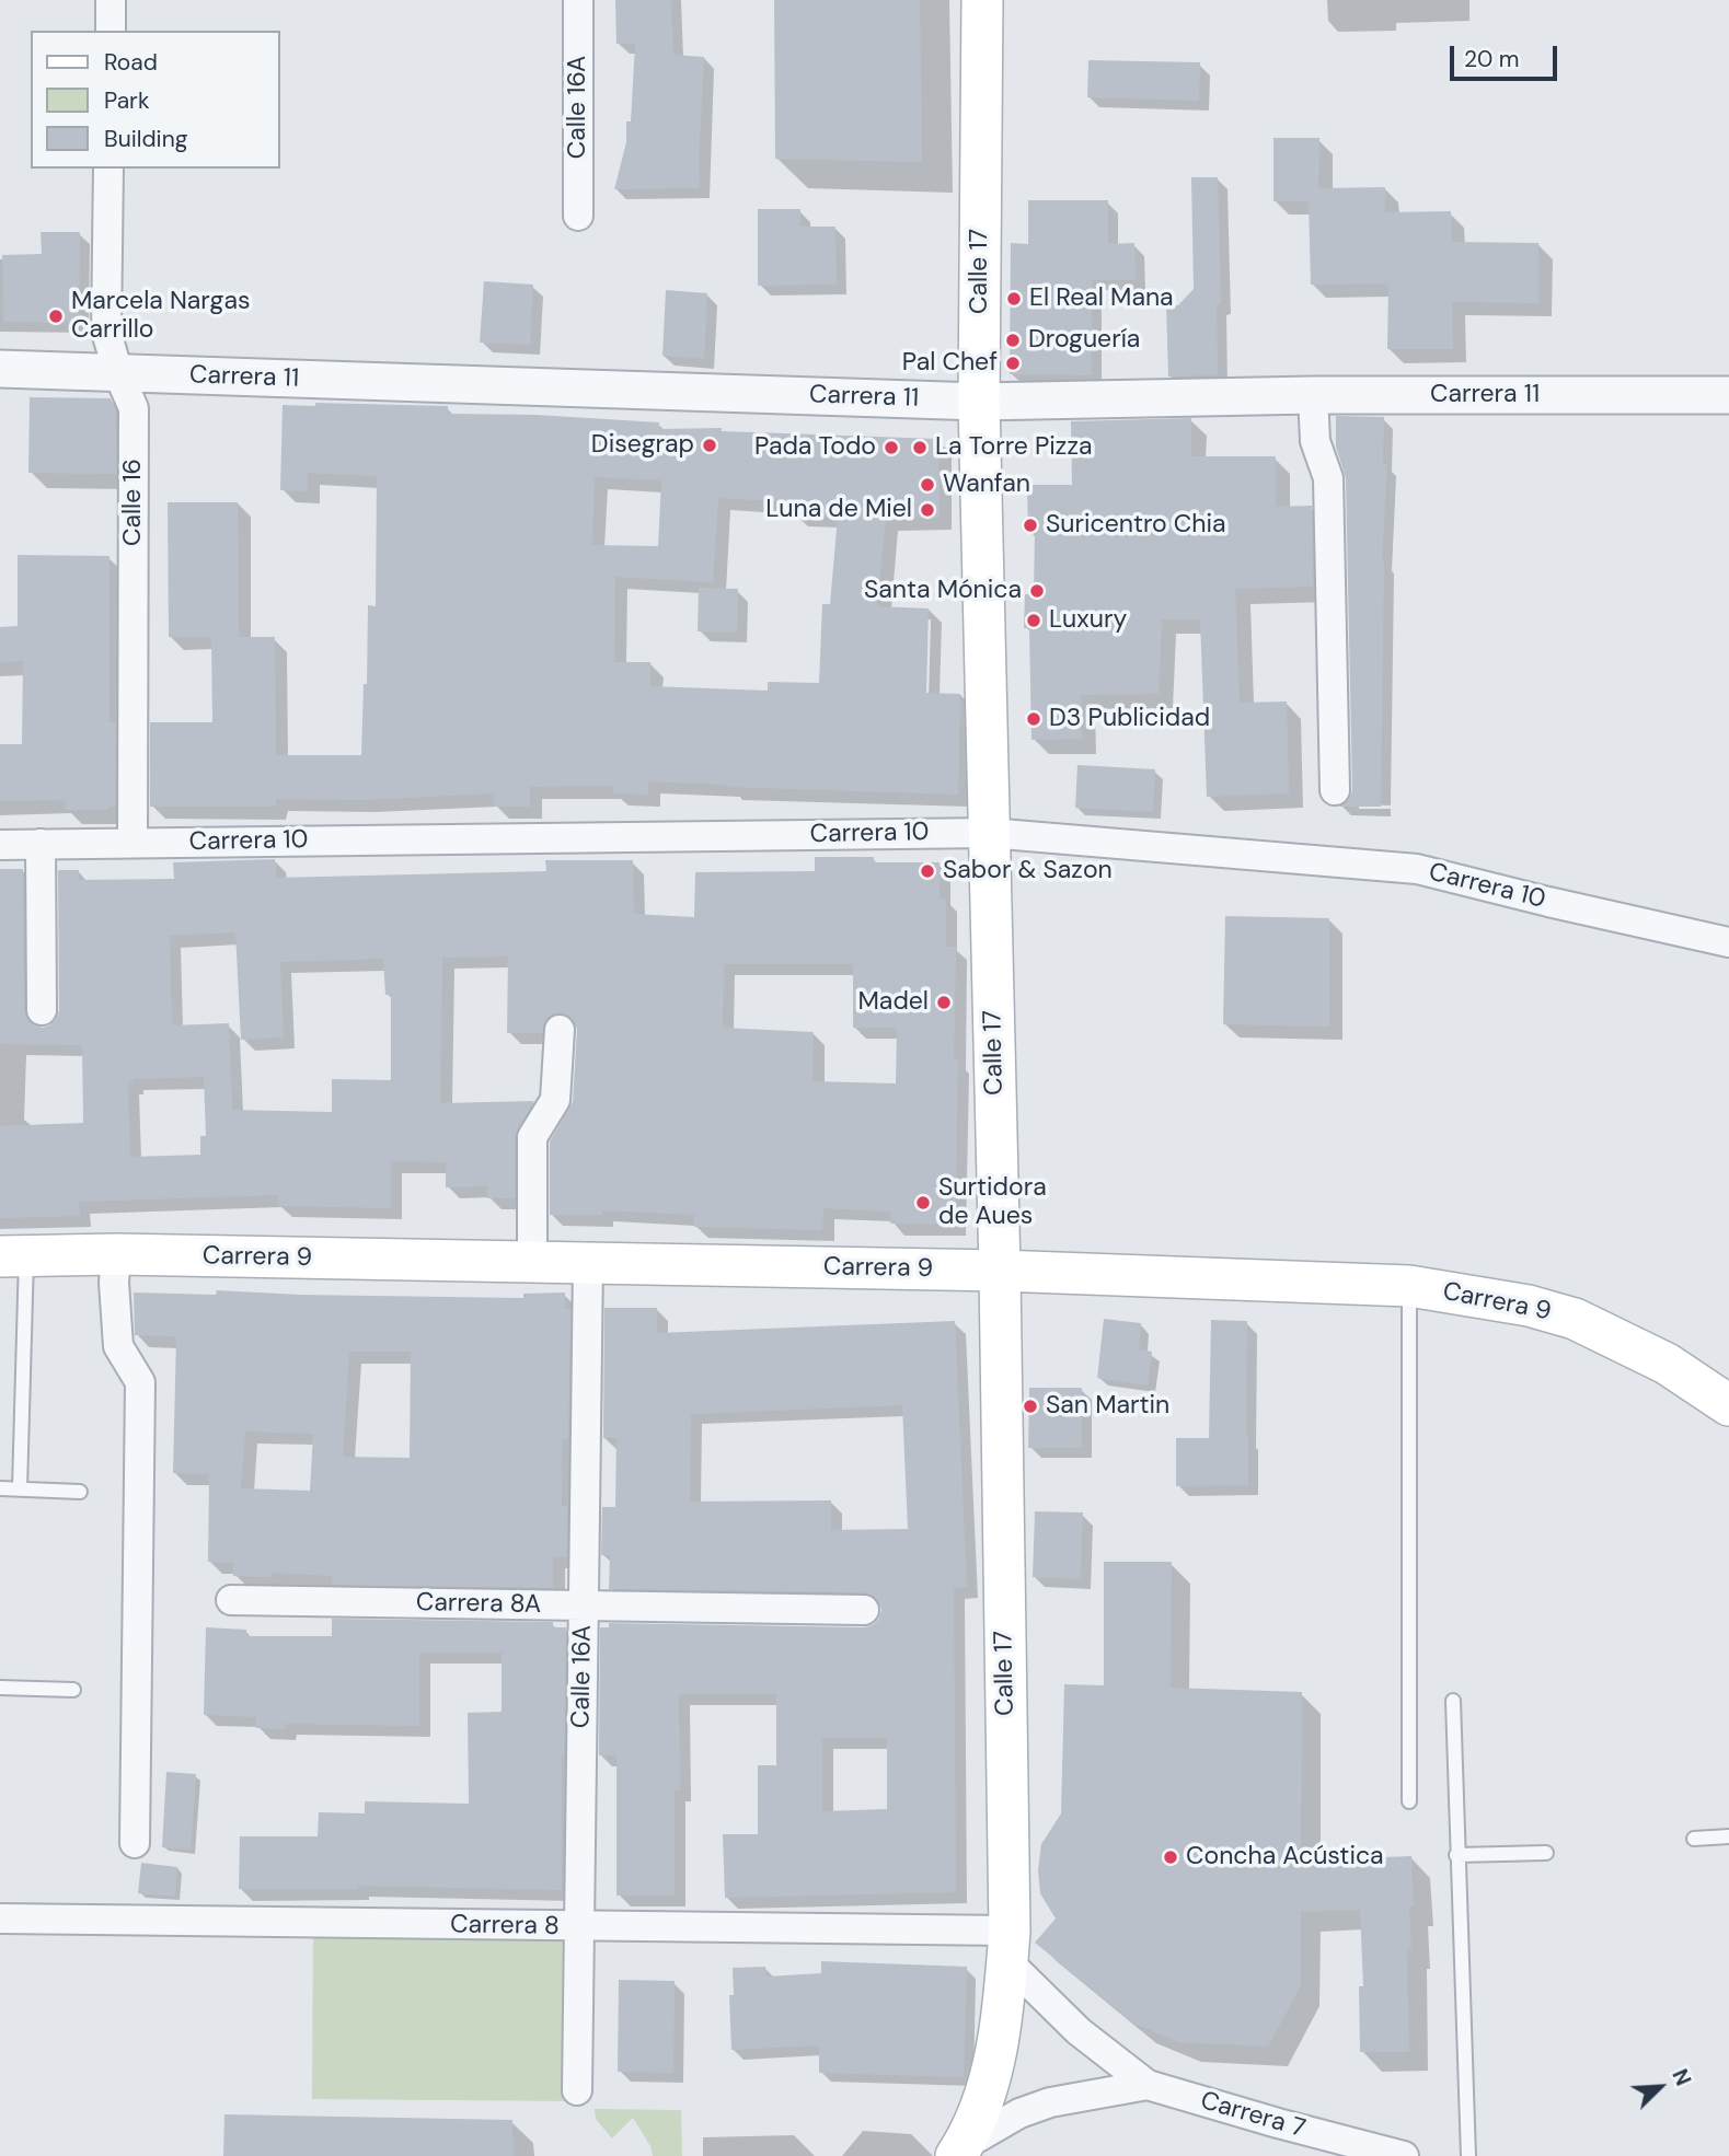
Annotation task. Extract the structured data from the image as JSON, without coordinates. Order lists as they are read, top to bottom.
{
  "streets": {
    "main road": ["Calle 17", "Carrera 9"],
    "street": [
      "Calle 16A",
      "Carrera 11",
      "Calle 16",
      "Carrera 10",
      "Carrera 8A",
      "Carrera 8",
      "Carrera 7"
    ]
  },
  "crossings": [
    ["Calle 16A", "Carrera 9"],
    ["Calle 16A", "Carrera 8A"],
    ["Calle 16A", "Carrera 8"],
    ["Calle 17", "Carrera 11"],
    ["Calle 17", "Carrera 10"],
    ["Calle 17", "Carrera 9"],
    ["Calle 17", "Carrera 8"],
    ["Calle 17", "Carrera 7"],
    ["Carrera 11", "Calle 16"],
    ["Calle 16", "Carrera 10"],
    ["Carrera 8", "Carrera 7"]
  ],
  "places": [
    "El Real Mana",
    "Marcela Nargas Carrillo",
    "Droguería",
    "Pal Chef",
    "Disegrap",
    "Pada Todo",
    "La Torre Pizza",
    "Wanfan",
    "Luna de Miel",
    "Suricentro Chia",
    "Santa Mónica",
    "Luxury",
    "D3 Publicidad",
    "Sabor & Sazon",
    "Madel",
    "Surtidora de Aues",
    "San Martin",
    "Concha Acústica"
  ],
  "legend": ["Road", "Park", "Building"],
  "scale_bar": "20 m",
  "north": "top right"
}
